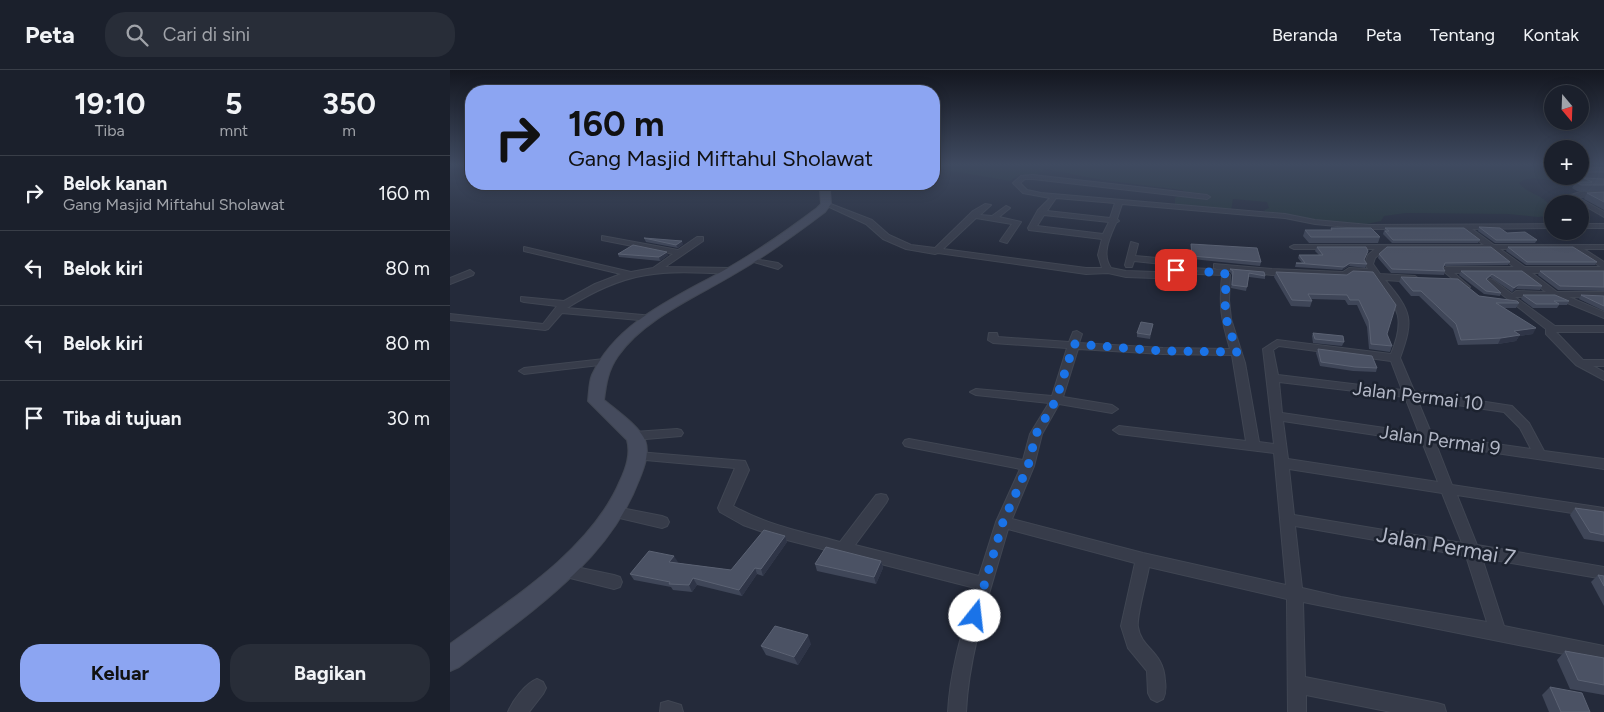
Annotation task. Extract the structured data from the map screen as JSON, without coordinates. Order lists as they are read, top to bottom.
{
  "streets": {
    "street": ["Jalan Permai 10", "Jalan Permai 9", "Jalan Permai 7"]
  },
  "crossings": [
    ["Jalan Permai 10", "Jalan Permai 9"]
  ],
  "north": "bottom",
  "page": {
    "header": "Peta",
    "search": "Cari di sini",
    "nav": [
      "Beranda",
      "Peta",
      "Tentang",
      "Kontak"
    ],
    "eta": [
      "19:10",
      "Tiba",
      "5",
      "mnt",
      "350",
      "m"
    ],
    "map_buttons": ["+", "−"],
    "turn": ["160 m", "Gang Masjid Miftahul Sholawat"],
    "list": [
      {
        "name": "Belok kanan",
        "note": "Gang Masjid Miftahul Sholawat",
        "value": "160 m"
      },
      {
        "name": "Belok kiri",
        "value": "80 m"
      },
      {
        "name": "Belok kiri",
        "value": "80 m"
      },
      {
        "name": "Tiba di tujuan",
        "value": "30 m"
      }
    ],
    "buttons": ["Keluar", "Bagikan"]
  }
}
